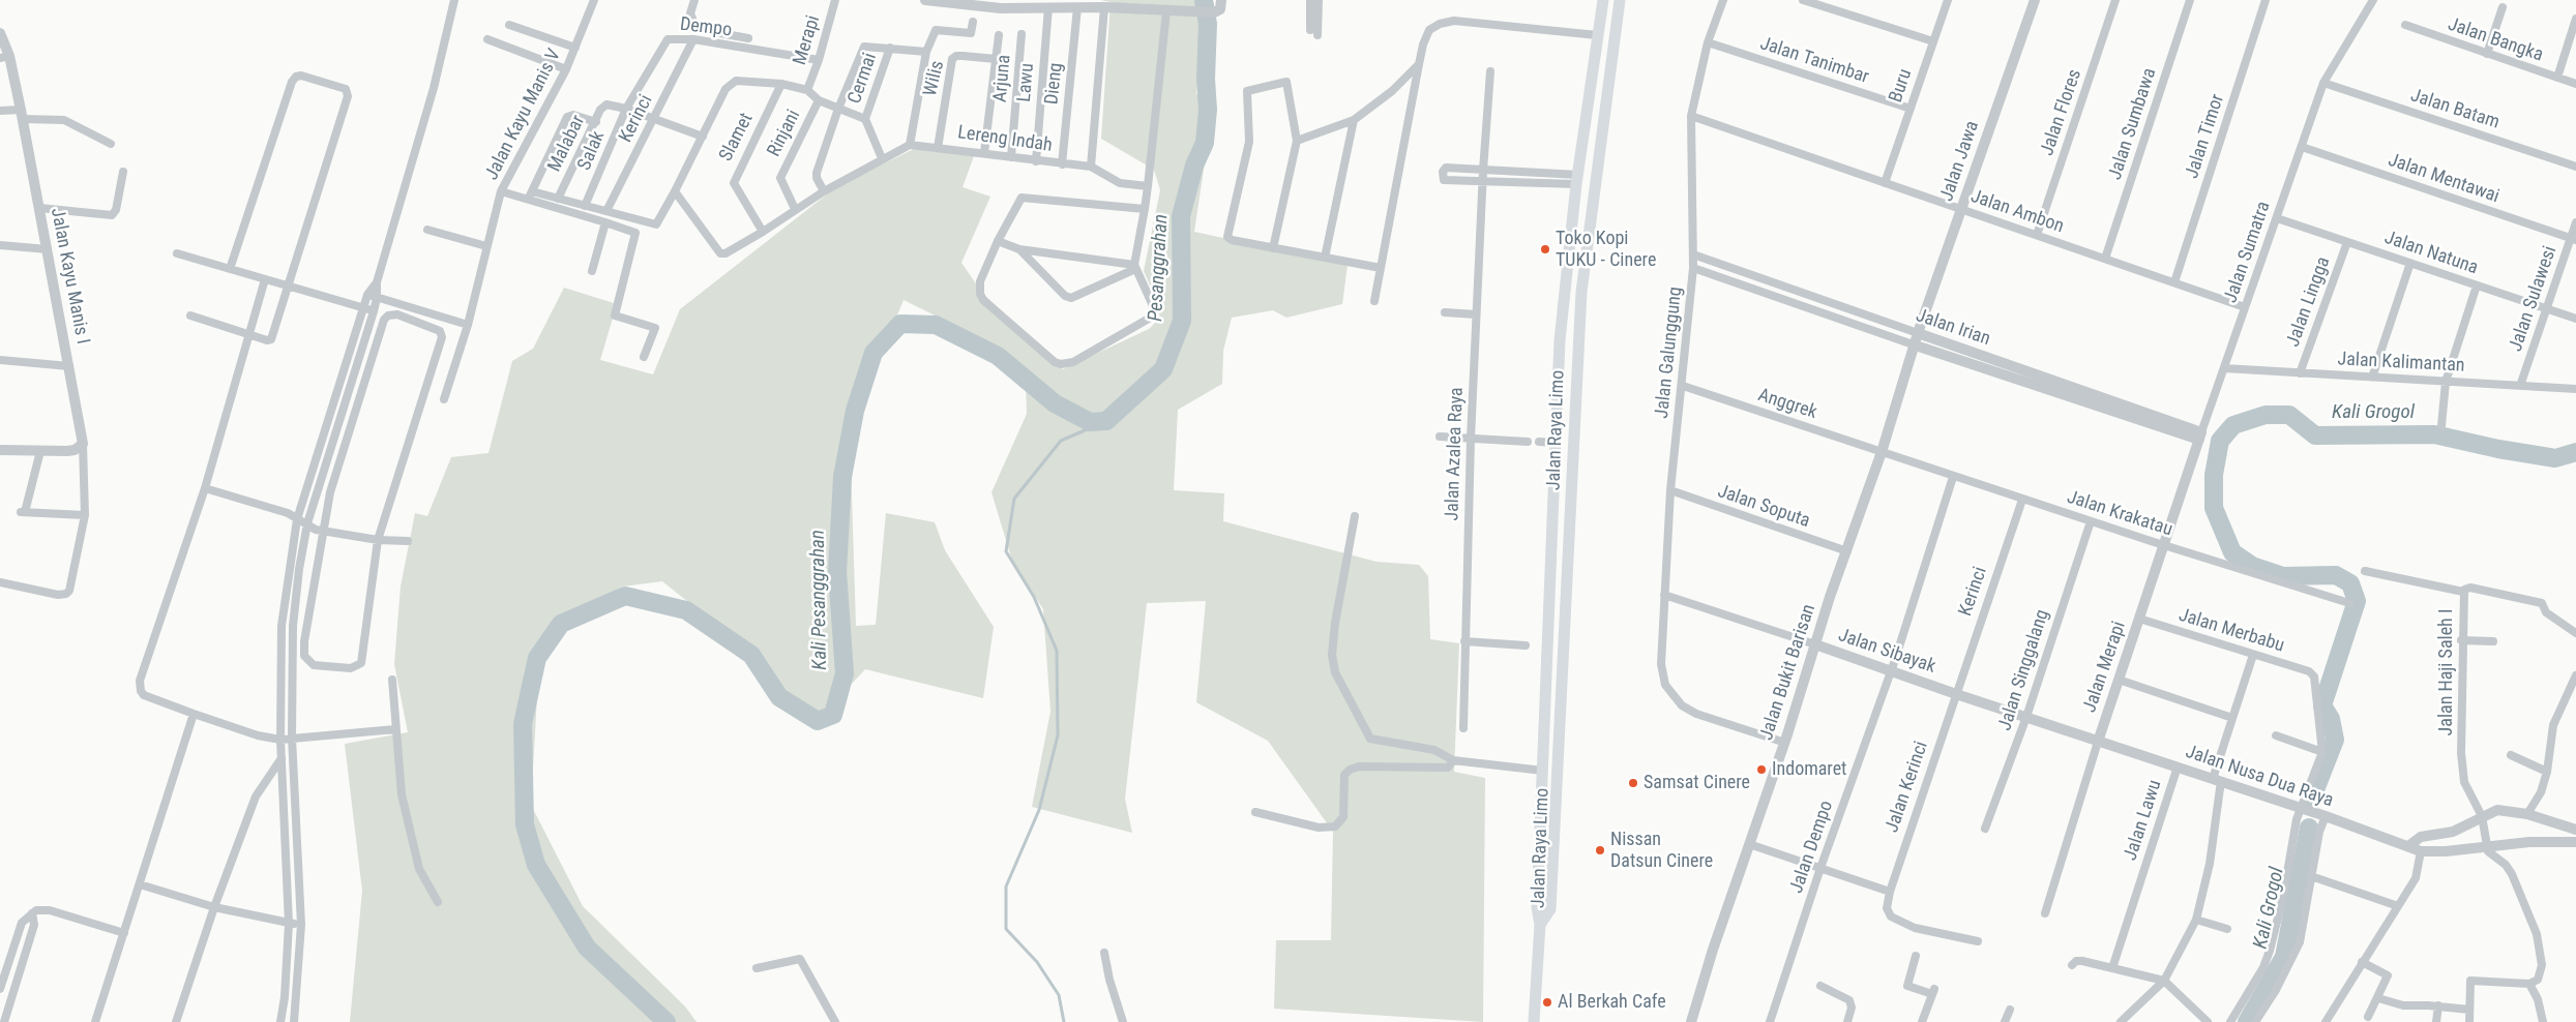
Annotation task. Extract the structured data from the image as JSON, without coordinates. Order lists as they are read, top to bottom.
{
  "streets": {
    "main road": ["Jalan Raya Limo"],
    "street": [
      "Dempo",
      "Merapi",
      "Jalan Bangka",
      "Jalan Tanimbar",
      "Cermai",
      "Wilis",
      "Arjuna",
      "Lawu",
      "Dieng",
      "Buru",
      "Jalan Batam",
      "Jalan Flores",
      "Jalan Kayu Manis V",
      "Kerinci",
      "Jalan Sumbawa",
      "Rinjani",
      "Jalan Timor",
      "Slamet",
      "Lereng Indah",
      "Malabar",
      "Salak",
      "Jalan Jawa",
      "Jalan Mentawai",
      "Jalan Ambon",
      "Jalan Sumatra",
      "Jalan Natuna",
      "Jalan Kayu Manis I",
      "Jalan Sulawesi",
      "Jalan Lingga",
      "Jalan Irian",
      "Jalan Galunggung",
      "Jalan Kalimantan",
      "Anggrek",
      "Jalan Azalea Raya",
      "Jalan Soputa",
      "Jalan Krakatau",
      "Jalan Merbabu",
      "Jalan Sibayak",
      "Jalan Merapi",
      "Jalan Singgalang",
      "Jalan Bukit Barisan",
      "Jalan Haji Saleh I",
      "Jalan Nusa Dua Raya",
      "Jalan Kerinci",
      "Jalan Lawu",
      "Jalan Dempo"
    ]
  },
  "crossings": [
    ["Dempo", "Merapi"],
    ["Dempo", "Kerinci"],
    ["Dempo", "Malabar"],
    ["Dempo", "Salak"],
    ["Jalan Tanimbar", "Buru"],
    ["Jalan Tanimbar", "Jalan Galunggung"],
    ["Wilis", "Lereng Indah"],
    ["Arjuna", "Lereng Indah"],
    ["Lawu", "Lereng Indah"],
    ["Dieng", "Lereng Indah"],
    ["Buru", "Jalan Ambon"],
    ["Jalan Batam", "Jalan Sumatra"],
    ["Jalan Flores", "Jalan Ambon"],
    ["Kerinci", "Jalan Krakatau"],
    ["Kerinci", "Jalan Sibayak"],
    ["Kerinci", "Jalan Kerinci"],
    ["Jalan Sumbawa", "Jalan Ambon"],
    ["Jalan Timor", "Jalan Ambon"],
    ["Malabar", "Salak"],
    ["Jalan Jawa", "Jalan Ambon"],
    ["Jalan Jawa", "Jalan Irian"],
    ["Jalan Jawa", "Jalan Bukit Barisan"],
    ["Jalan Mentawai", "Jalan Sumatra"],
    ["Jalan Mentawai", "Jalan Sulawesi"],
    ["Jalan Ambon", "Jalan Sumatra"],
    ["Jalan Ambon", "Jalan Galunggung"],
    ["Jalan Sumatra", "Jalan Natuna"],
    ["Jalan Sumatra", "Jalan Irian"],
    ["Jalan Sumatra", "Jalan Kalimantan"],
    ["Jalan Sumatra", "Jalan Merapi"],
    ["Jalan Natuna", "Jalan Sulawesi"],
    ["Jalan Natuna", "Jalan Lingga"],
    ["Jalan Sulawesi", "Jalan Kalimantan"],
    ["Jalan Lingga", "Jalan Kalimantan"],
    ["Jalan Irian", "Jalan Galunggung"],
    ["Jalan Irian", "Jalan Merapi"],
    ["Jalan Irian", "Jalan Bukit Barisan"],
    ["Jalan Galunggung", "Anggrek"],
    ["Jalan Galunggung", "Jalan Soputa"],
    ["Jalan Galunggung", "Jalan Sibayak"],
    ["Jalan Galunggung", "Jalan Bukit Barisan"],
    ["Anggrek", "Jalan Krakatau"],
    ["Anggrek", "Jalan Bukit Barisan"],
    ["Jalan Soputa", "Jalan Bukit Barisan"],
    ["Jalan Krakatau", "Jalan Merapi"],
    ["Jalan Krakatau", "Jalan Singgalang"],
    ["Jalan Krakatau", "Jalan Bukit Barisan"],
    ["Jalan Krakatau", "Jalan Dempo"],
    ["Jalan Merbabu", "Jalan Merapi"],
    ["Jalan Sibayak", "Jalan Merapi"],
    ["Jalan Sibayak", "Jalan Singgalang"],
    ["Jalan Sibayak", "Jalan Bukit Barisan"],
    ["Jalan Sibayak", "Jalan Nusa Dua Raya"],
    ["Jalan Sibayak", "Jalan Kerinci"],
    ["Jalan Sibayak", "Jalan Dempo"],
    ["Jalan Merapi", "Jalan Nusa Dua Raya"],
    ["Jalan Haji Saleh I", "Jalan Nusa Dua Raya"],
    ["Jalan Nusa Dua Raya", "Jalan Lawu"]
  ],
  "water": ["Pesanggrahan", "Kali Grogol", "Kali Pesanggrahan"],
  "places": [
    "Toko Kopi TUKU - Cinere",
    "Indomaret",
    "Samsat Cinere",
    "Nissan Datsun Cinere",
    "Al Berkah Cafe"
  ]
}
